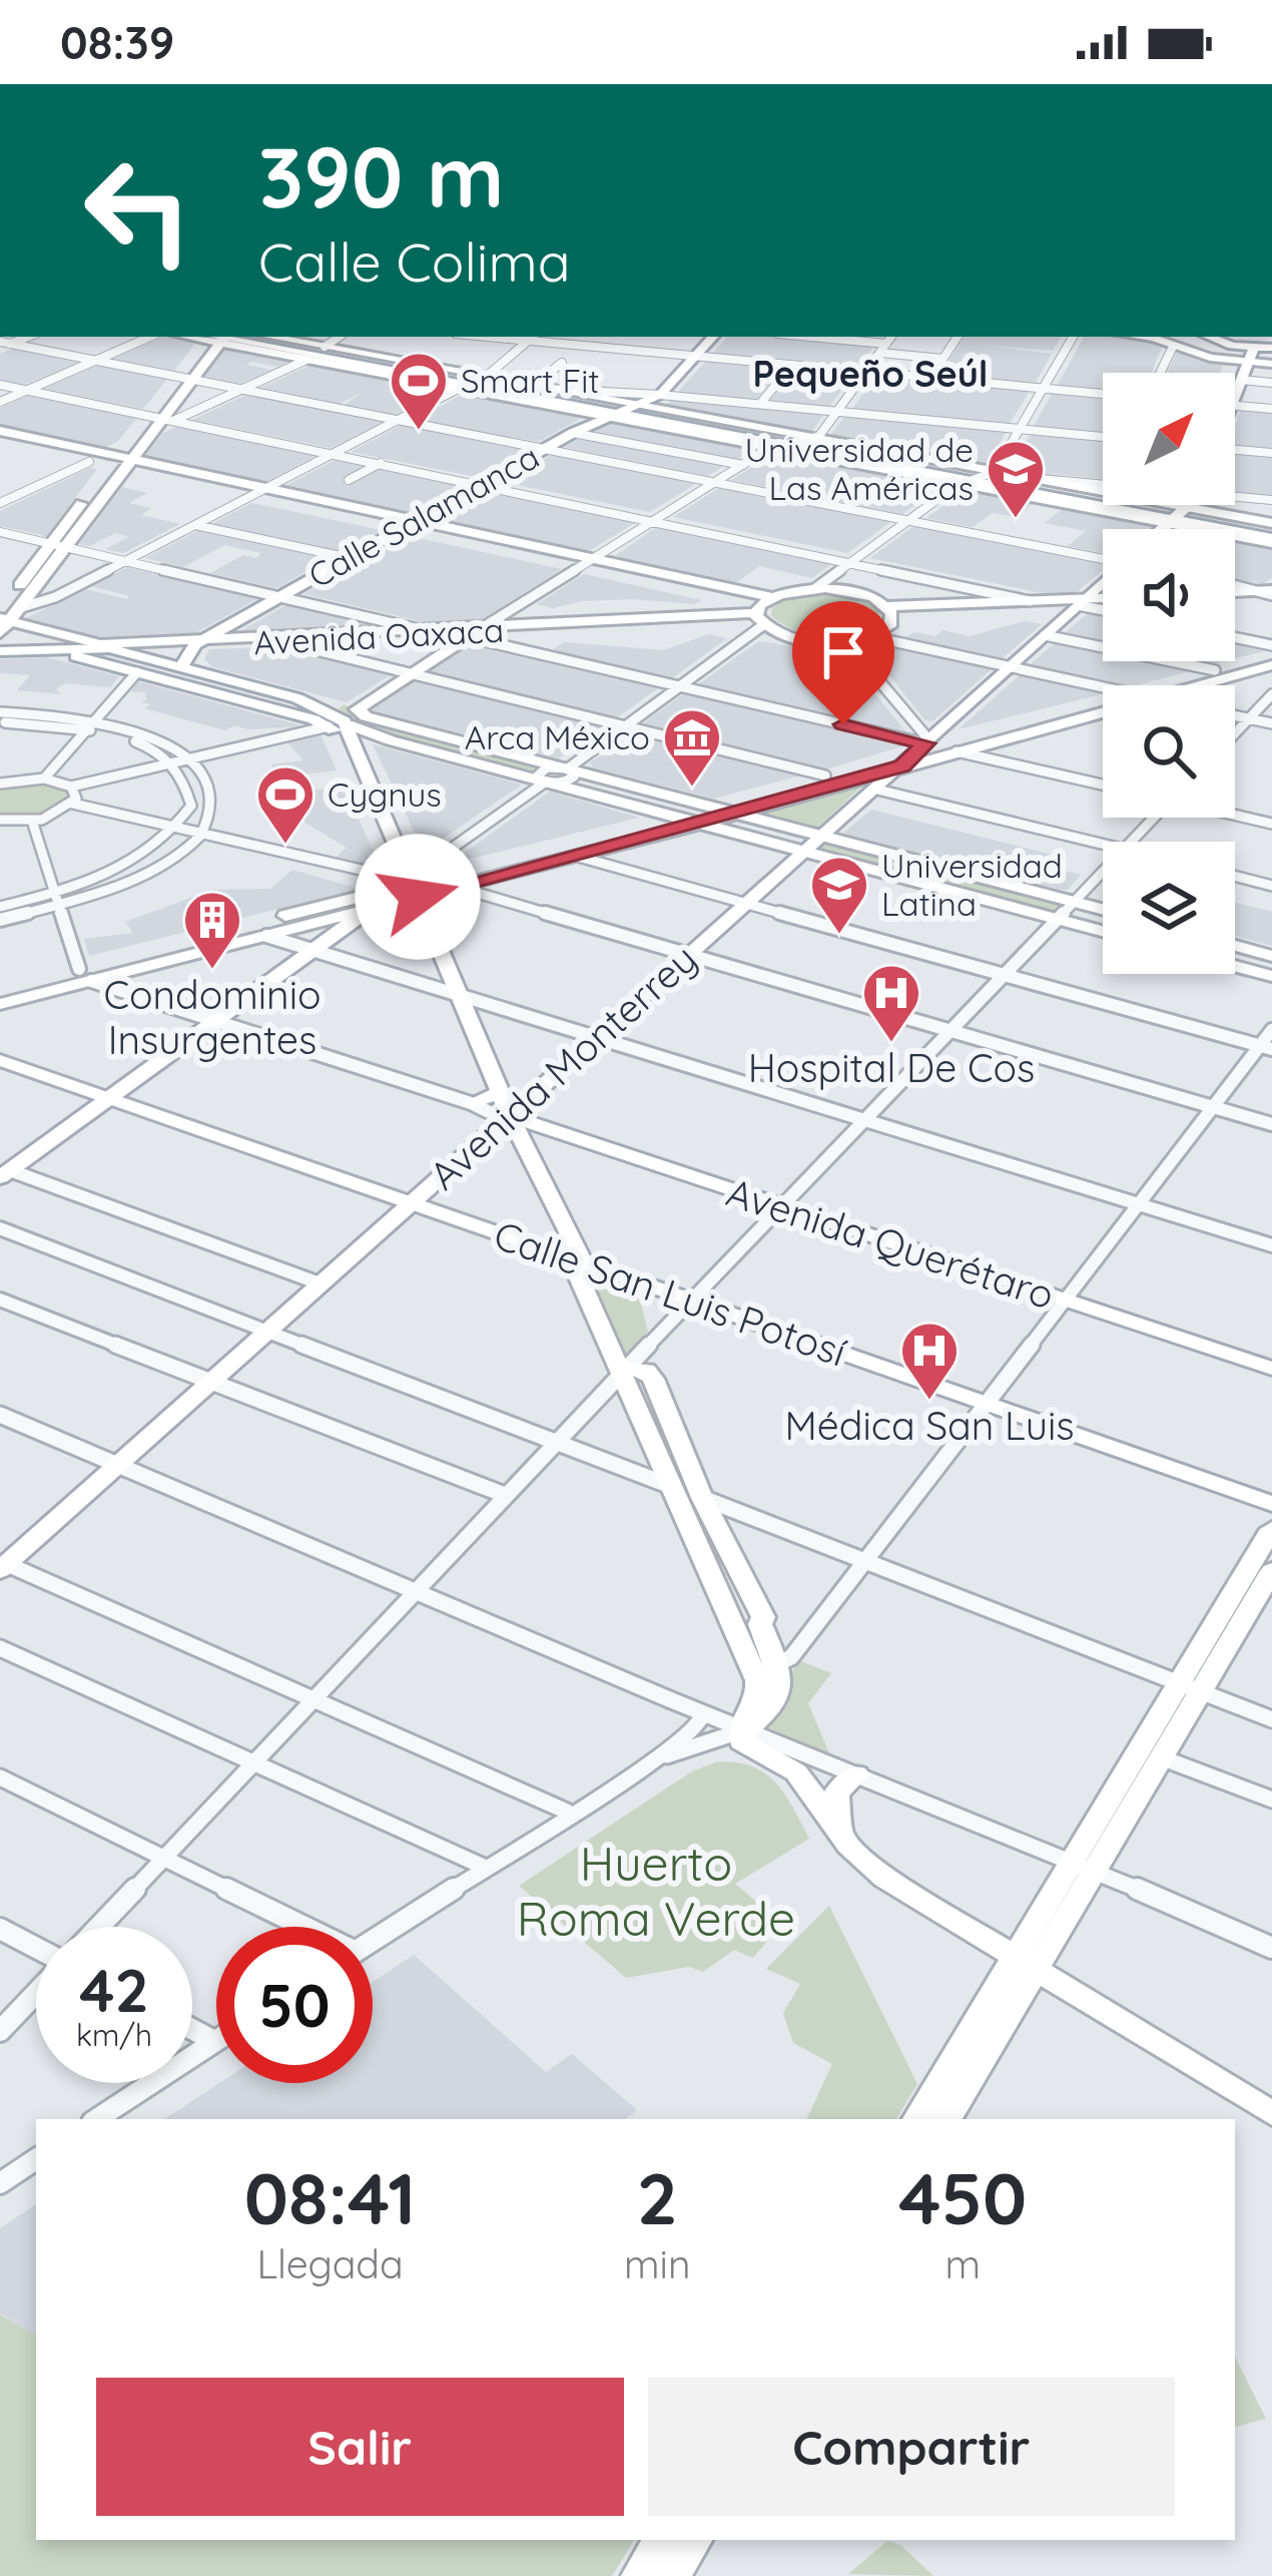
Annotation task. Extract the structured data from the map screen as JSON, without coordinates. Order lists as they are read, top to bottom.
{
  "streets": {
    "main road": [
      "Calle Salamanca",
      "Avenida Oaxaca",
      "Avenida Monterrey",
      "Avenida Querétaro",
      "Calle San Luis Potosí"
    ]
  },
  "crossings": [
    ["Calle Salamanca", "Avenida Oaxaca"],
    ["Avenida Monterrey", "Avenida Querétaro"],
    ["Avenida Monterrey", "Calle San Luis Potosí"]
  ],
  "districts": ["Pequeño Seúl"],
  "parks": ["Huerto Roma Verde"],
  "places": {
    "sports": ["Smart Fit", "Cygnus"],
    "school or university": ["Universidad de Las Américas", "Universidad Latina"],
    "museum": ["Arca México"],
    "building": ["Condominio Insurgentes"],
    "hospital": ["Hospital De Cos", "Médica San Luis"]
  },
  "north": "top right",
  "page": {
    "status": "08:39",
    "turn": ["390 m", "Calle Colima"],
    "speed": "42 km/h",
    "limit": "50",
    "eta": [
      "08:41",
      "Llegada",
      "2",
      "min",
      "450",
      "m"
    ],
    "buttons": ["Salir", "Compartir"]
  }
}
